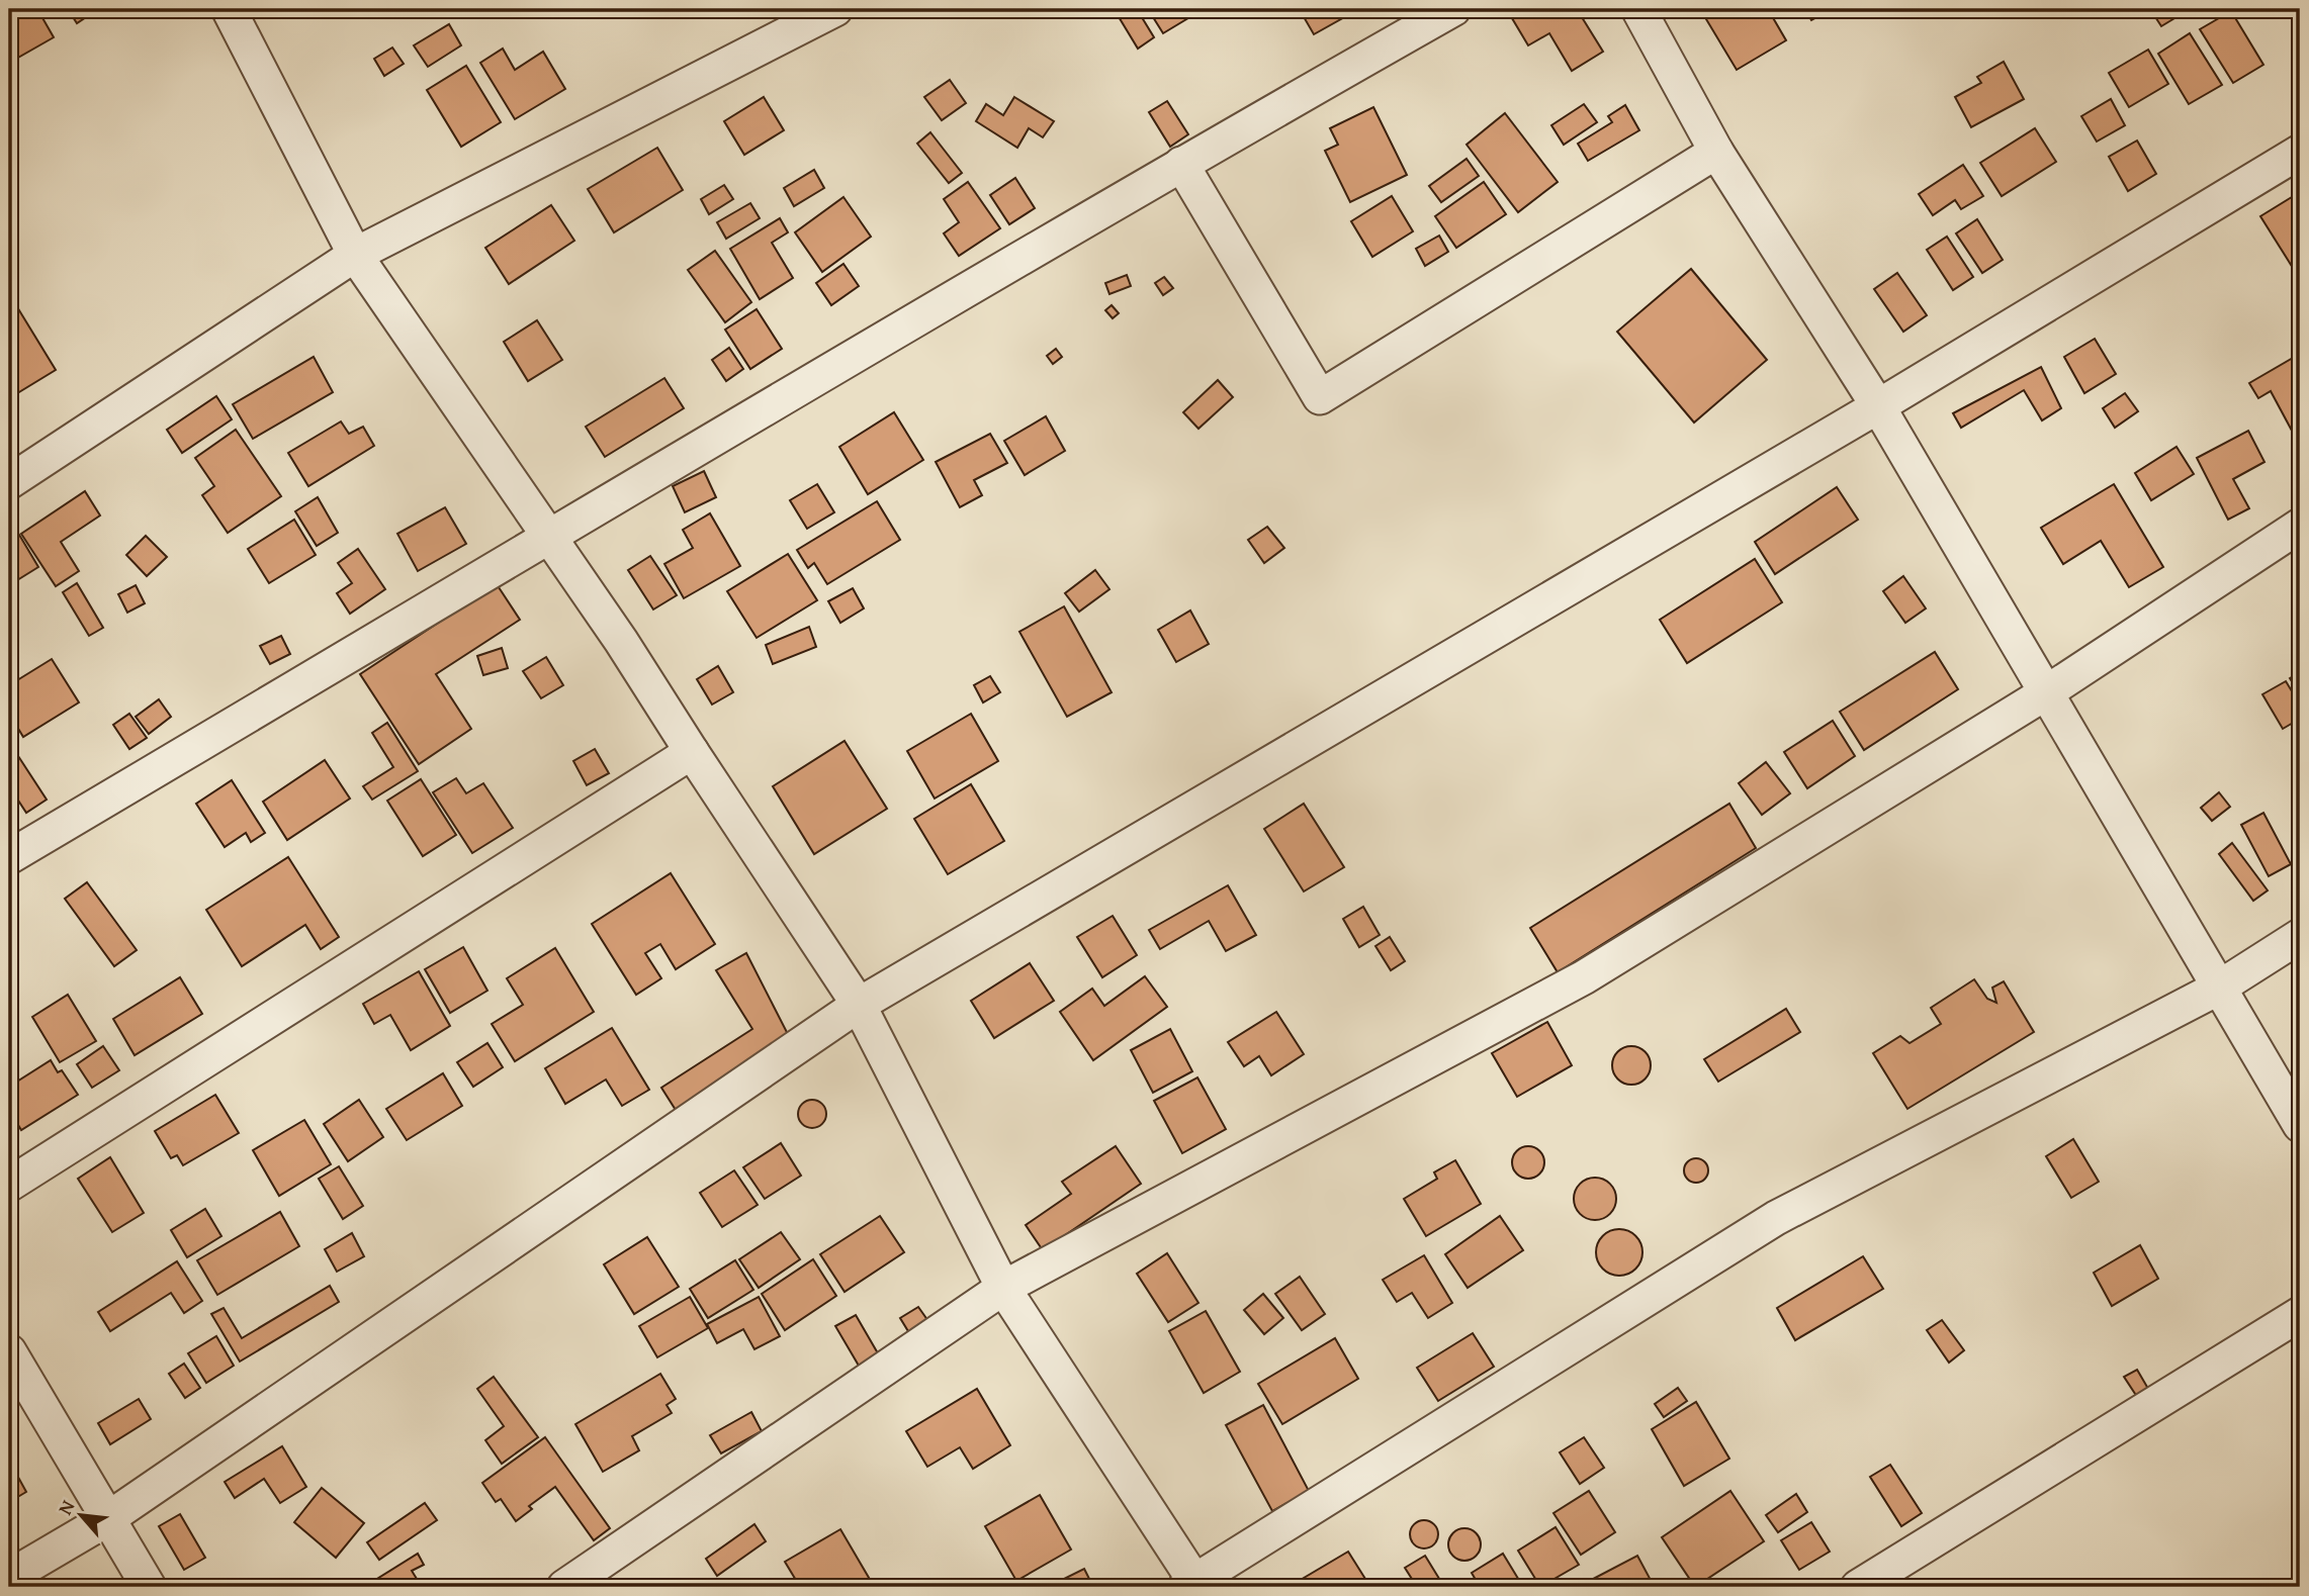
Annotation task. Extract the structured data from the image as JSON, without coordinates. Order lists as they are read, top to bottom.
{
  "north": "top left"
}
